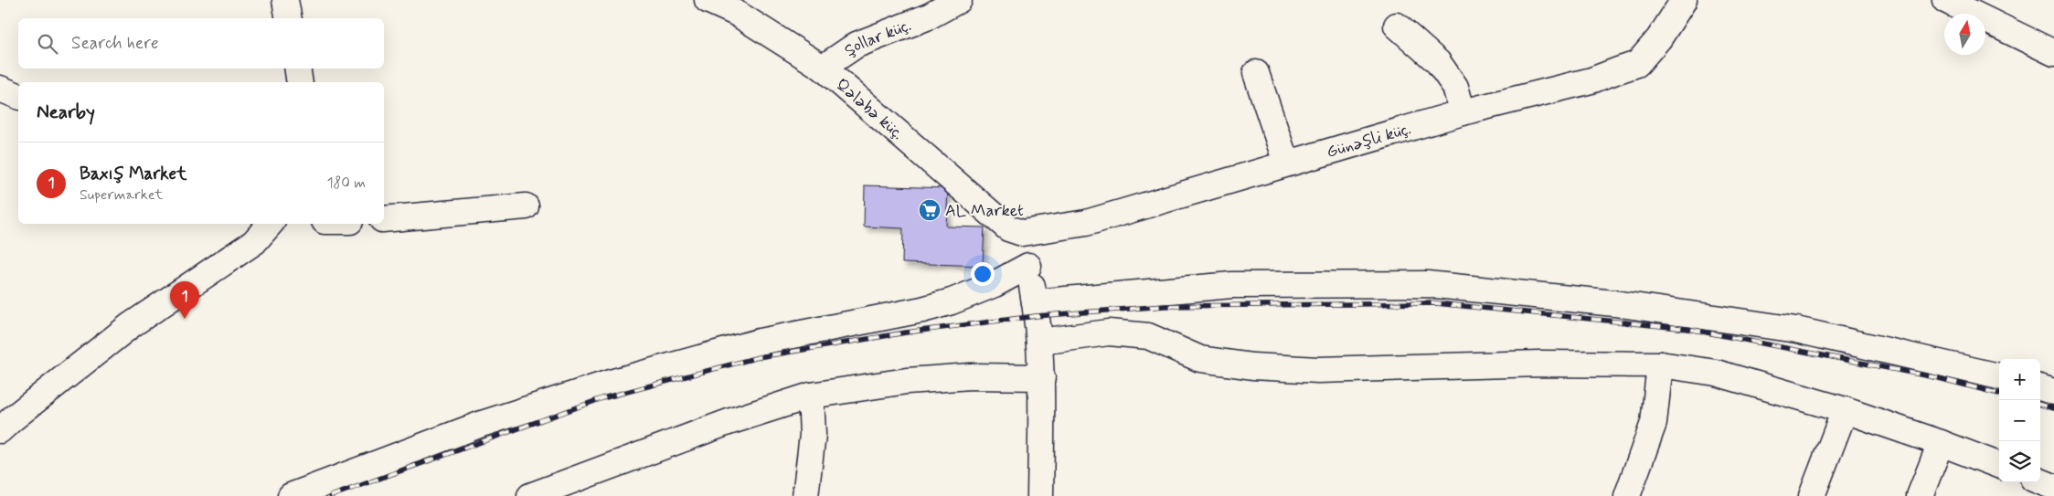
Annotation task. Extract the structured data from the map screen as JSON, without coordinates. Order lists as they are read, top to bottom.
{
  "streets": {
    "street": ["Şollar küç.", "Qələbə küç.", "Günəşli küç."]
  },
  "crossings": [
    ["Şollar küç.", "Qələbə küç."],
    ["Qələbə küç.", "Günəşli küç."]
  ],
  "places": {
    "supermarket": ["AL Market"]
  },
  "north": "top",
  "page": {
    "search": "Search here",
    "heading": "Nearby",
    "list": [
      {
        "mark": "1",
        "name": "Baxış Market",
        "note": "Supermarket",
        "value": "180 m"
      }
    ],
    "pins": "1",
    "map_buttons": ["+", "−"]
  }
}
